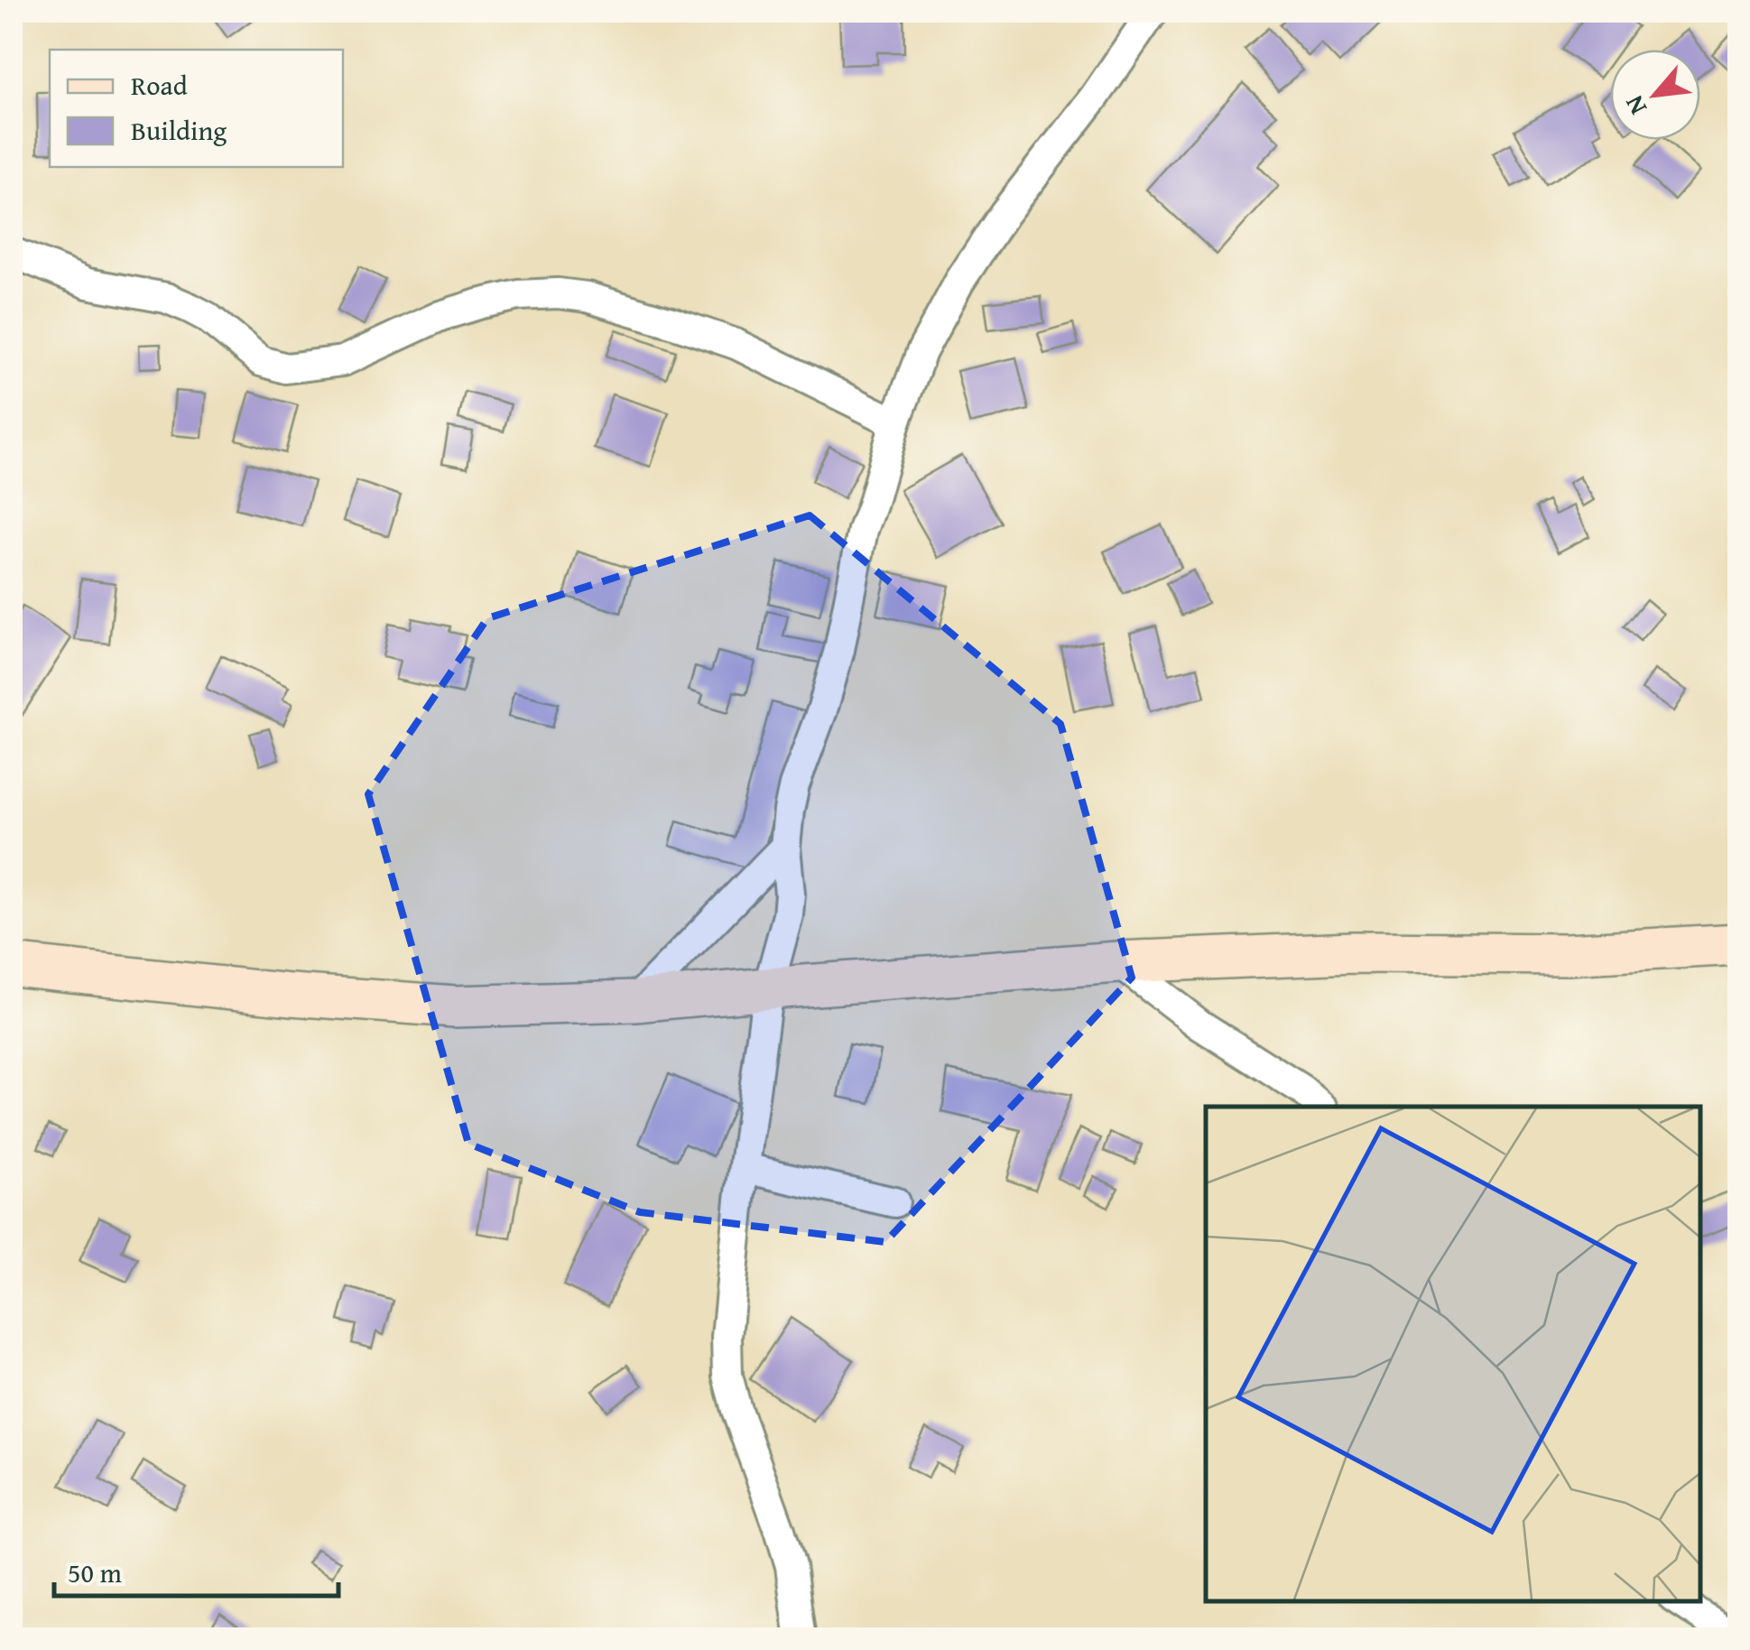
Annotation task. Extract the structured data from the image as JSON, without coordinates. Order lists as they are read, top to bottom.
{
  "legend": ["Road", "Building"],
  "scale_bar": "50 m",
  "north": "bottom left"
}
